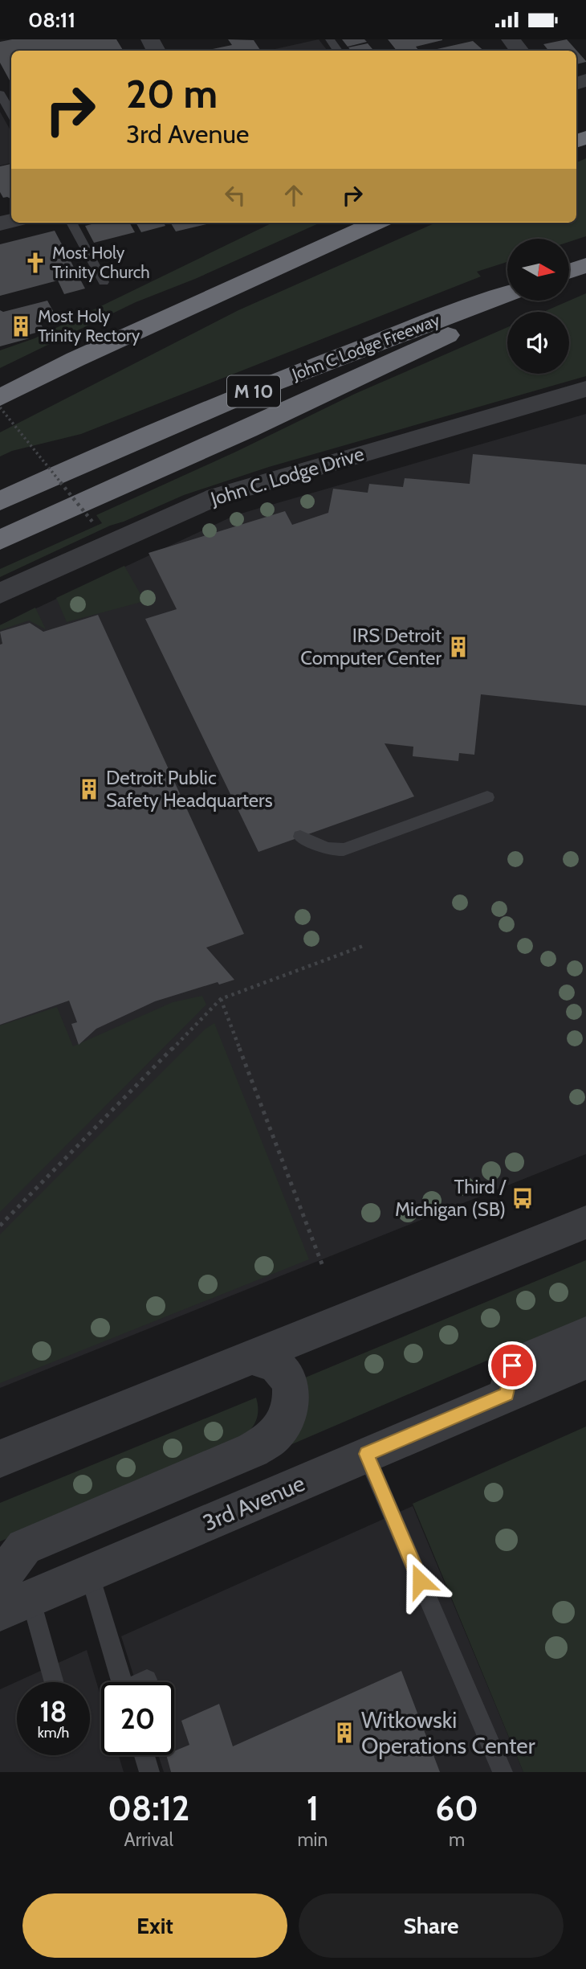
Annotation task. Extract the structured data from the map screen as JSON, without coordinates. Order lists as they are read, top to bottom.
{
  "streets": {
    "highway": ["John C Lodge Freeway", "M 10"],
    "street": ["John C. Lodge Drive", "3rd Avenue"]
  },
  "places": {
    "church": ["Most Holy Trinity Church"],
    "building": [
      "Most Holy Trinity Rectory",
      "IRS Detroit Computer Center",
      "Detroit Public Safety Headquarters",
      "Witkowski Operations Center"
    ],
    "bus stop": ["Third / Michigan (SB)"]
  },
  "north": "right",
  "page": {
    "status": "08:11",
    "turn": ["20 m", "3rd Avenue"],
    "speed": "18 km/h",
    "limit": "20",
    "eta": [
      "08:12",
      "Arrival",
      "1",
      "min",
      "60",
      "m"
    ],
    "buttons": ["Exit", "Share"]
  }
}
